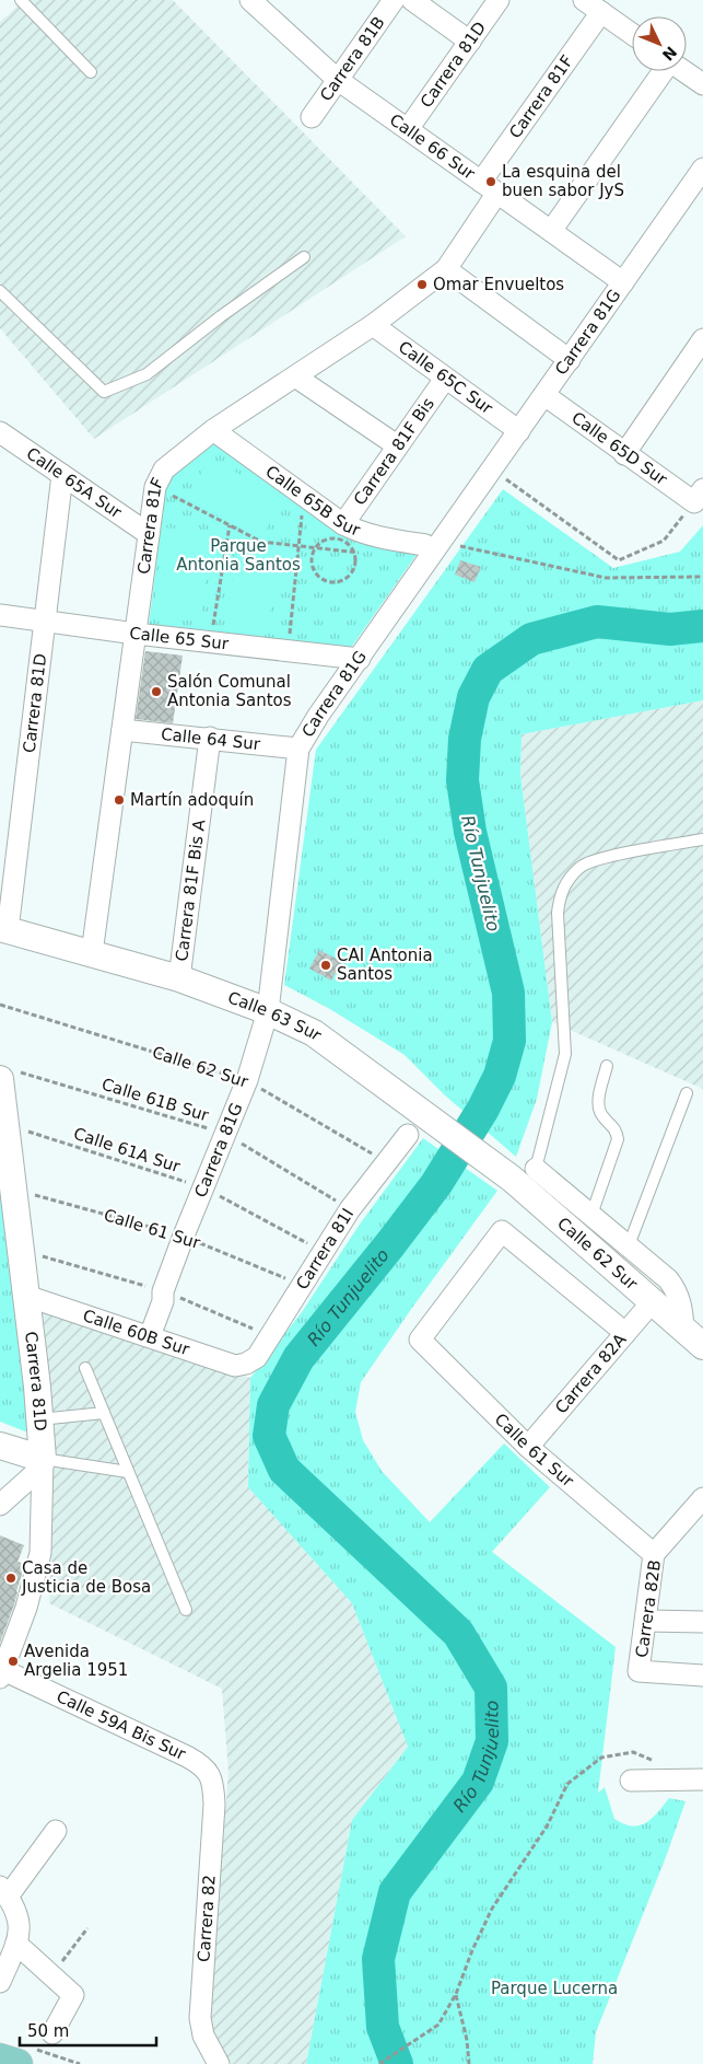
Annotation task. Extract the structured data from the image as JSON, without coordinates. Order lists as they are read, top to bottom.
{
  "streets": {
    "street": [
      "Carrera 81B",
      "Carrera 81D",
      "Carrera 81F",
      "Calle 66 Sur",
      "Carrera 81G",
      "Calle 65C Sur",
      "Calle 65D Sur",
      "Carrera 81F Bis",
      "Calle 65A Sur",
      "Calle 65B Sur",
      "Calle 65 Sur",
      "Calle 64 Sur",
      "Carrera 81F Bis A",
      "Calle 63 Sur",
      "Calle 62 Sur",
      "Calle 61 Sur",
      "Carrera 81I",
      "Calle 60B Sur",
      "Carrera 82A",
      "Carrera 82B",
      "Calle 59A Bis Sur",
      "Carrera 82"
    ],
    "path": ["Calle 61B Sur", "Calle 61A Sur"]
  },
  "crossings": [
    ["Carrera 81B", "Calle 66 Sur"],
    ["Carrera 81D", "Calle 66 Sur"],
    ["Carrera 81D", "Calle 65A Sur"],
    ["Carrera 81D", "Calle 65 Sur"],
    ["Carrera 81D", "Calle 63 Sur"],
    ["Carrera 81D", "Calle 61B Sur"],
    ["Carrera 81D", "Calle 61A Sur"],
    ["Carrera 81D", "Calle 61 Sur"],
    ["Carrera 81D", "Calle 60B Sur"],
    ["Carrera 81D", "Calle 59A Bis Sur"],
    ["Carrera 81F", "Calle 66 Sur"],
    ["Carrera 81F", "Calle 65C Sur"],
    ["Carrera 81F", "Calle 65A Sur"],
    ["Carrera 81F", "Calle 65B Sur"],
    ["Carrera 81F", "Calle 65 Sur"],
    ["Carrera 81F", "Calle 64 Sur"],
    ["Carrera 81F", "Calle 63 Sur"],
    ["Calle 66 Sur", "Carrera 81G"],
    ["Carrera 81G", "Calle 65C Sur"],
    ["Carrera 81G", "Calle 65D Sur"],
    ["Carrera 81G", "Calle 65B Sur"],
    ["Carrera 81G", "Calle 65 Sur"],
    ["Carrera 81G", "Calle 64 Sur"],
    ["Carrera 81G", "Calle 63 Sur"],
    ["Carrera 81G", "Calle 62 Sur"],
    ["Carrera 81G", "Calle 61B Sur"],
    ["Carrera 81G", "Calle 61A Sur"],
    ["Carrera 81G", "Calle 61 Sur"],
    ["Carrera 81G", "Calle 60B Sur"],
    ["Calle 65C Sur", "Carrera 81F Bis"],
    ["Carrera 81F Bis", "Calle 65B Sur"],
    ["Calle 64 Sur", "Carrera 81F Bis A"],
    ["Carrera 81F Bis A", "Calle 63 Sur"],
    ["Calle 63 Sur", "Calle 62 Sur"],
    ["Calle 62 Sur", "Carrera 81I"],
    ["Calle 62 Sur", "Carrera 82A"],
    ["Calle 61B Sur", "Carrera 81I"],
    ["Calle 61A Sur", "Carrera 81I"],
    ["Calle 61 Sur", "Carrera 81I"],
    ["Calle 61 Sur", "Carrera 82A"],
    ["Calle 61 Sur", "Carrera 82B"],
    ["Carrera 81I", "Calle 60B Sur"],
    ["Calle 59A Bis Sur", "Carrera 82"]
  ],
  "water": ["Río Tunjuelito"],
  "parks": ["Parque Antonia Santos", "Parque Lucerna"],
  "places": [
    "La esquina del buen sabor JyS",
    "Omar Envueltos",
    "Salón Comunal Antonia Santos",
    "Martín adoquín",
    "CAI Antonia Santos",
    "Casa de Justicia de Bosa",
    "Avenida Argelia 1951"
  ],
  "scale_bar": "50 m",
  "north": "bottom right"
}
